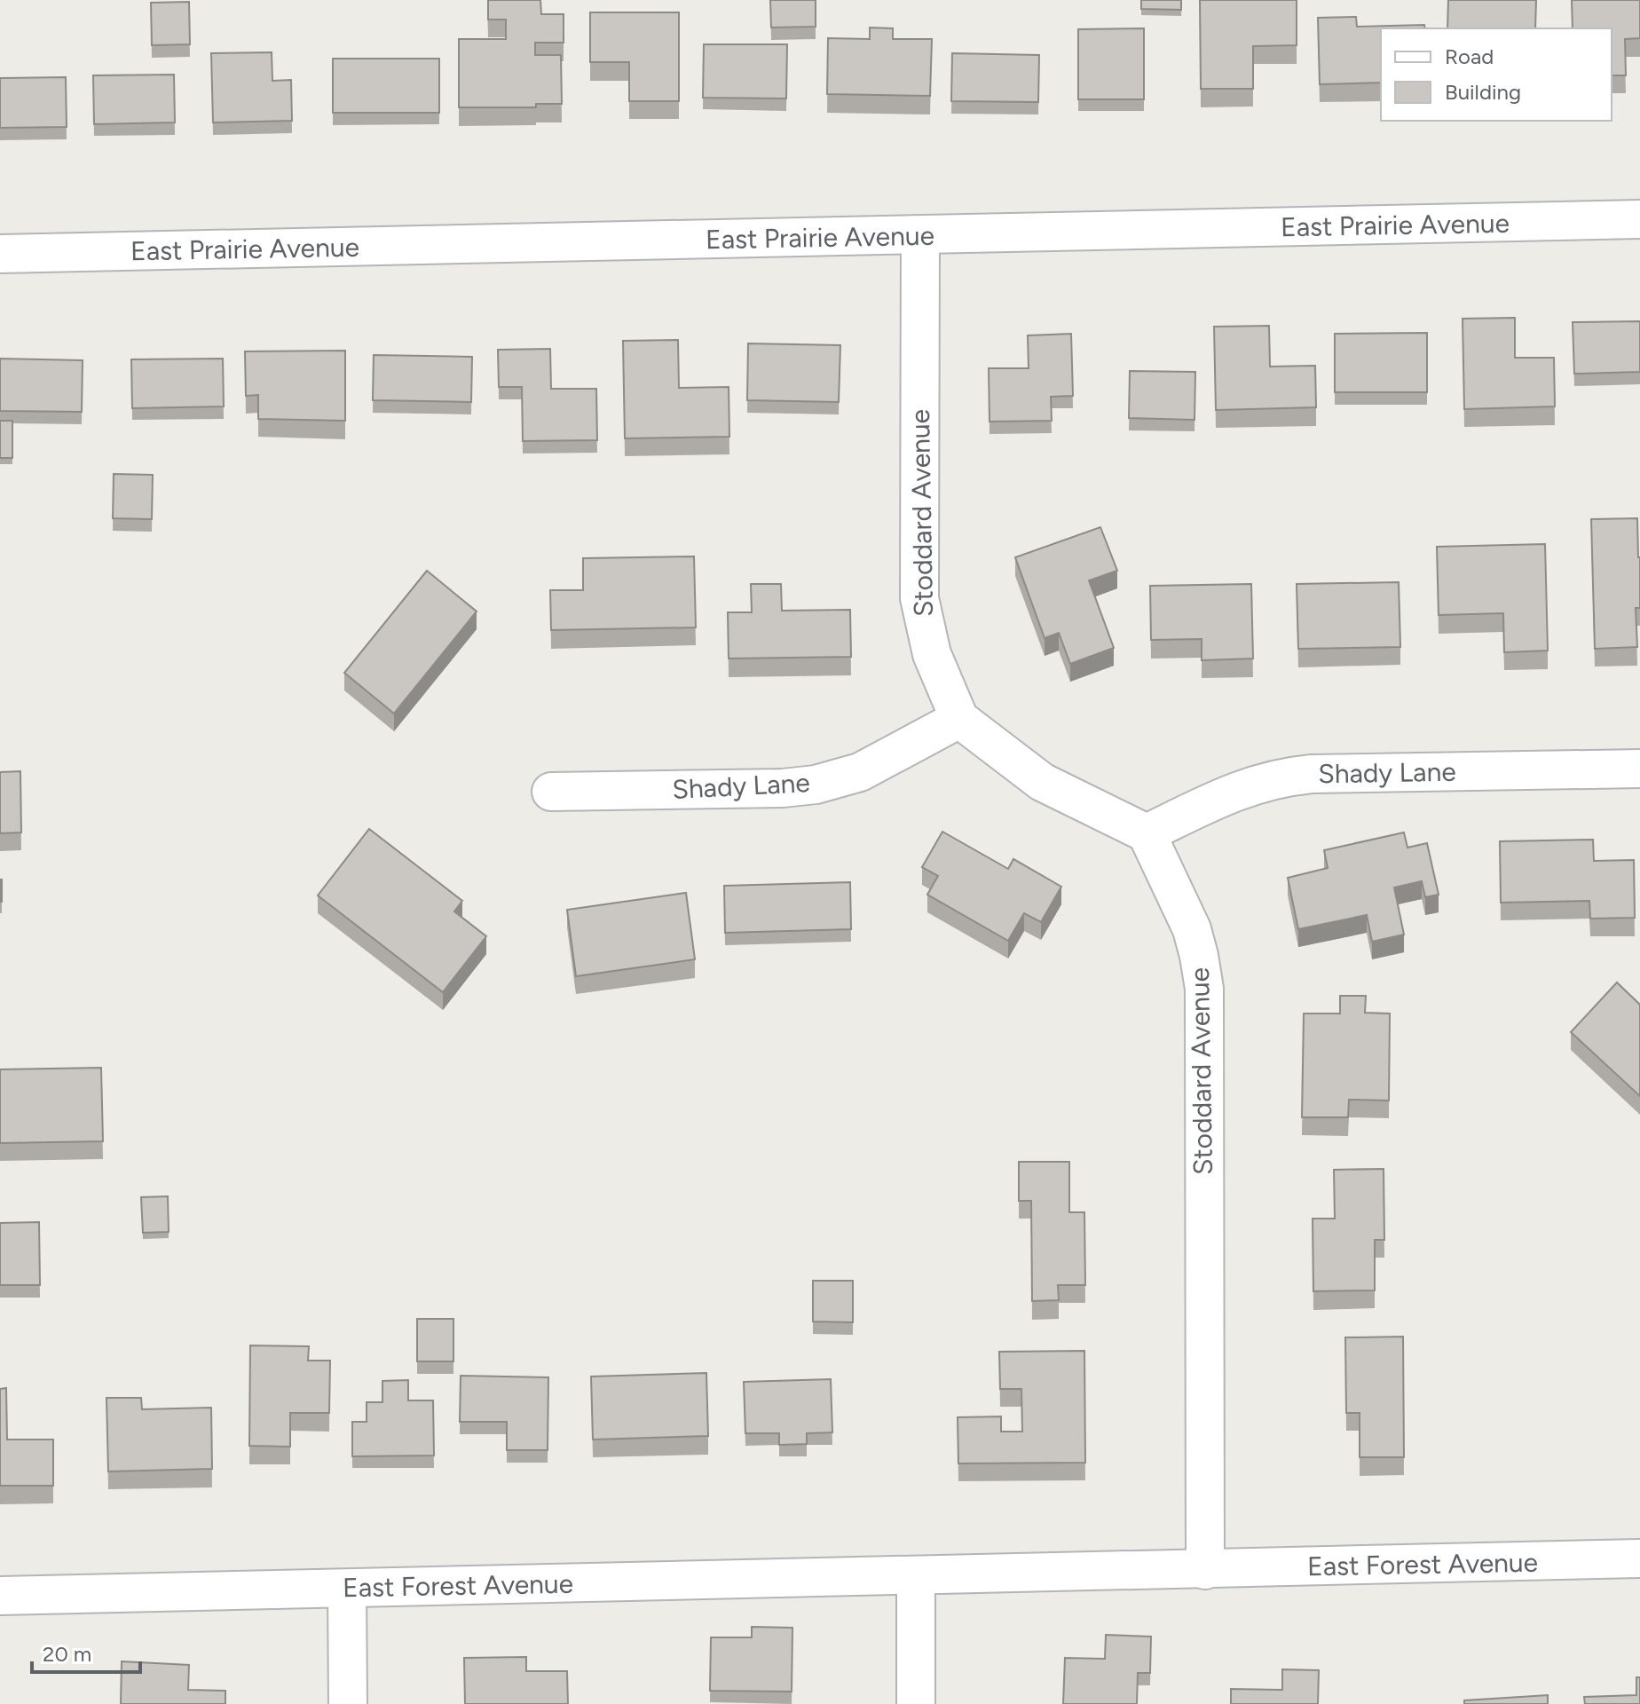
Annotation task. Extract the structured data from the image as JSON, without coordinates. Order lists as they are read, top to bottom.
{
  "streets": {
    "street": [
      "East Prairie Avenue",
      "Stoddard Avenue",
      "Shady Lane",
      "East Forest Avenue"
    ]
  },
  "crossings": [
    ["East Prairie Avenue", "Stoddard Avenue"],
    ["Stoddard Avenue", "Shady Lane"],
    ["Stoddard Avenue", "East Forest Avenue"]
  ],
  "legend": ["Road", "Building"],
  "scale_bar": "20 m"
}
